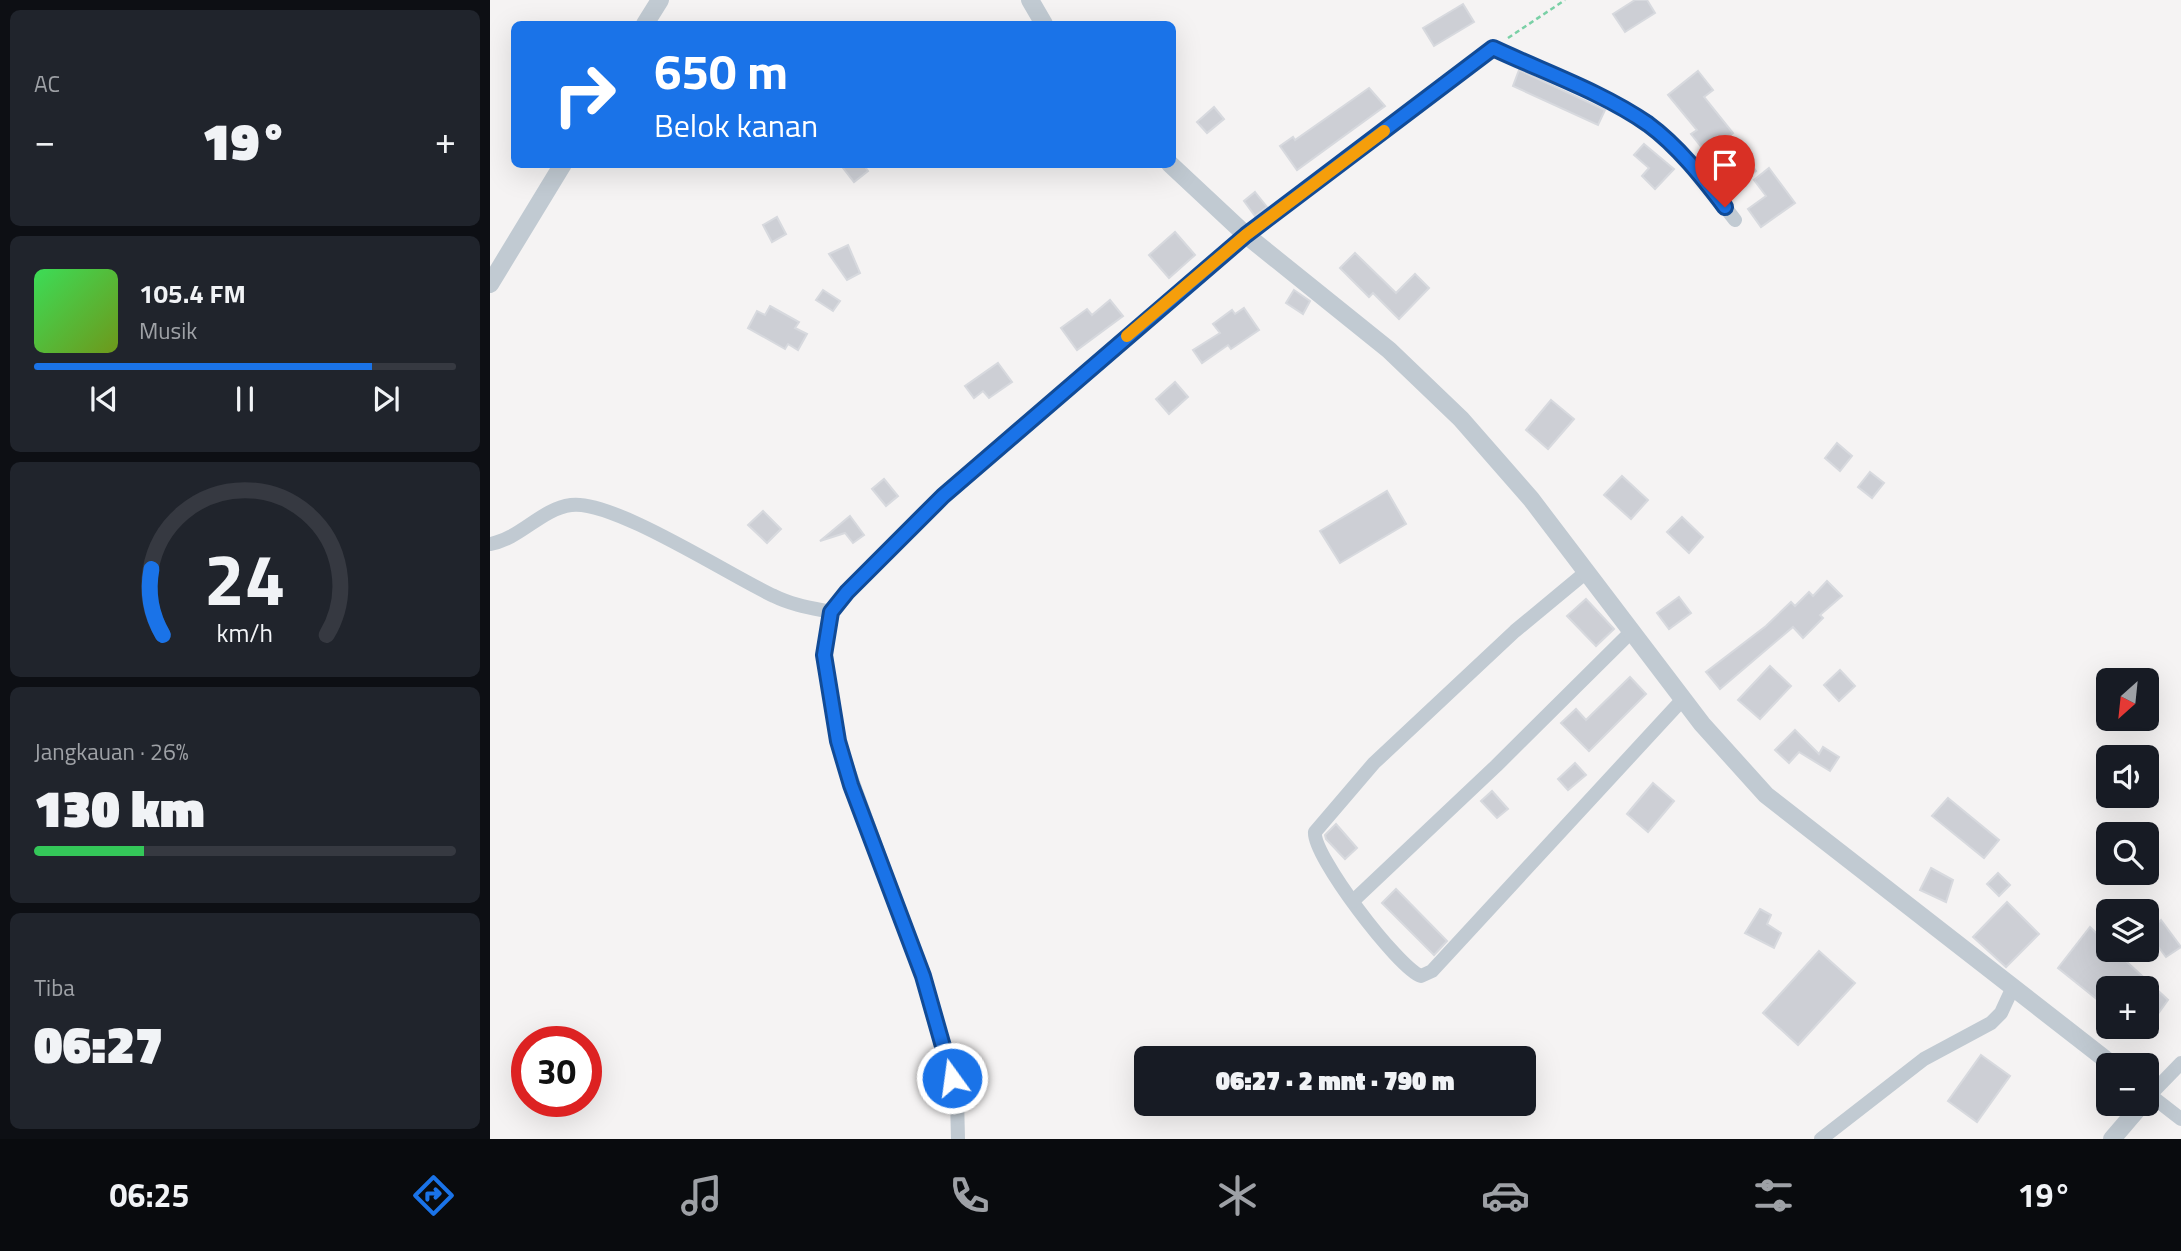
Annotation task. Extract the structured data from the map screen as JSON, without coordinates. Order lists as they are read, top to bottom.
{
  "north": "bottom left",
  "page": {
    "tile": [
      "AC",
      ["Jangkauan · 26%", "130 km"],
      ["Tiba", "06:27"]
    ],
    "turn": ["650 m", "Belok kanan"],
    "heat": ["−", "19°", "+"],
    "song": ["105.4 FM", "Musik"],
    "map_buttons": ["+", "−"],
    "limit": "30",
    "trip": "06:27 · 2 mnt · 790 m",
    "tabs": ["06:25", "19°"],
    "gauge": ["24", "km/h"]
  }
}
